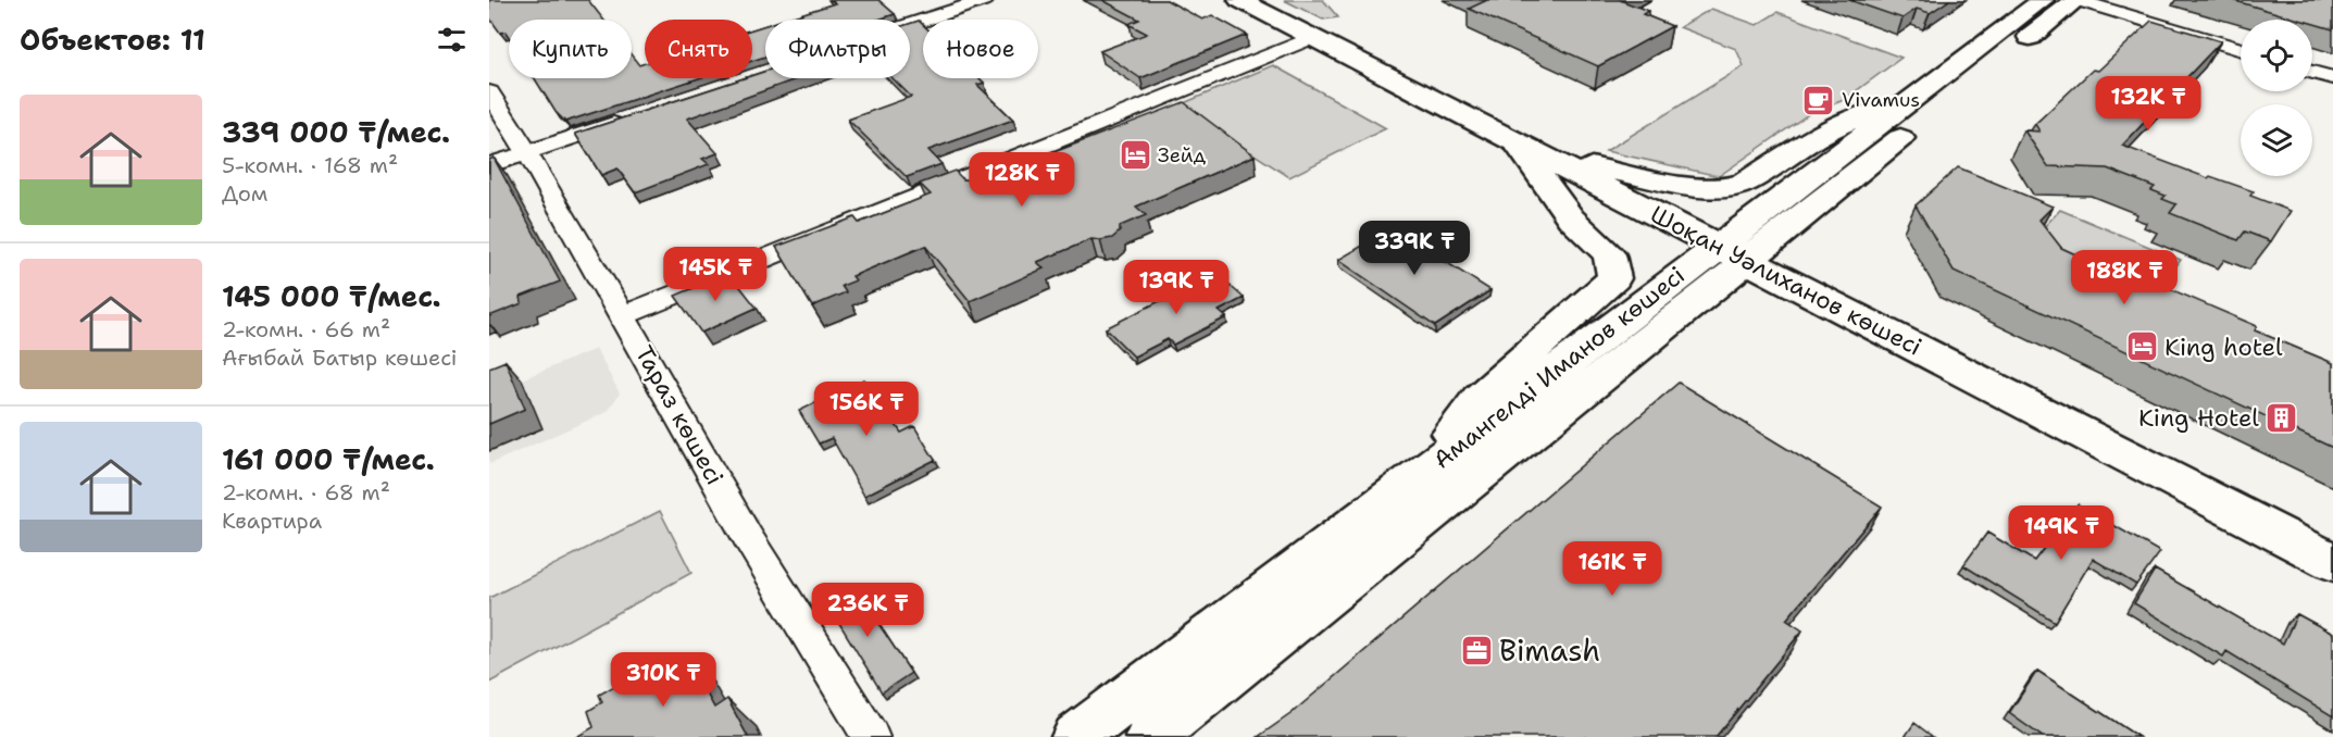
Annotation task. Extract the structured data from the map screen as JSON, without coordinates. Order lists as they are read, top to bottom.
{
  "streets": {
    "main road": ["Шоқан Уәлиханов көшесі", "Амангелді Иманов көшесі"],
    "street": ["Тараз көшесі"]
  },
  "crossings": [
    ["Шоқан Уәлиханов көшесі", "Амангелді Иманов көшесі"]
  ],
  "places": {
    "cafe": ["Vivamus"],
    "hotel": ["Зейд", "King hotel"],
    "building": ["King Hotel"],
    "office": ["Bimash"]
  },
  "page": {
    "heading": "Объектов: 11",
    "chip": [
      "Купить",
      "Снять",
      "Фильтры",
      "Новое"
    ],
    "price": [
      "132K ₸",
      "128K ₸",
      "339K ₸",
      "145K ₸",
      "188K ₸",
      "139K ₸",
      "156K ₸",
      "149K ₸",
      "161K ₸",
      "236K ₸",
      "310K ₸"
    ],
    "list": [
      {
        "name": "339 000 ₸/мес.",
        "note": "5-комн. · 168 m² · Дом"
      },
      {
        "name": "145 000 ₸/мес.",
        "note": "2-комн. · 66 m² · Ағыбай Батыр көшесі"
      },
      {
        "name": "161 000 ₸/мес.",
        "note": "2-комн. · 68 m² · Квартира"
      }
    ]
  }
}
